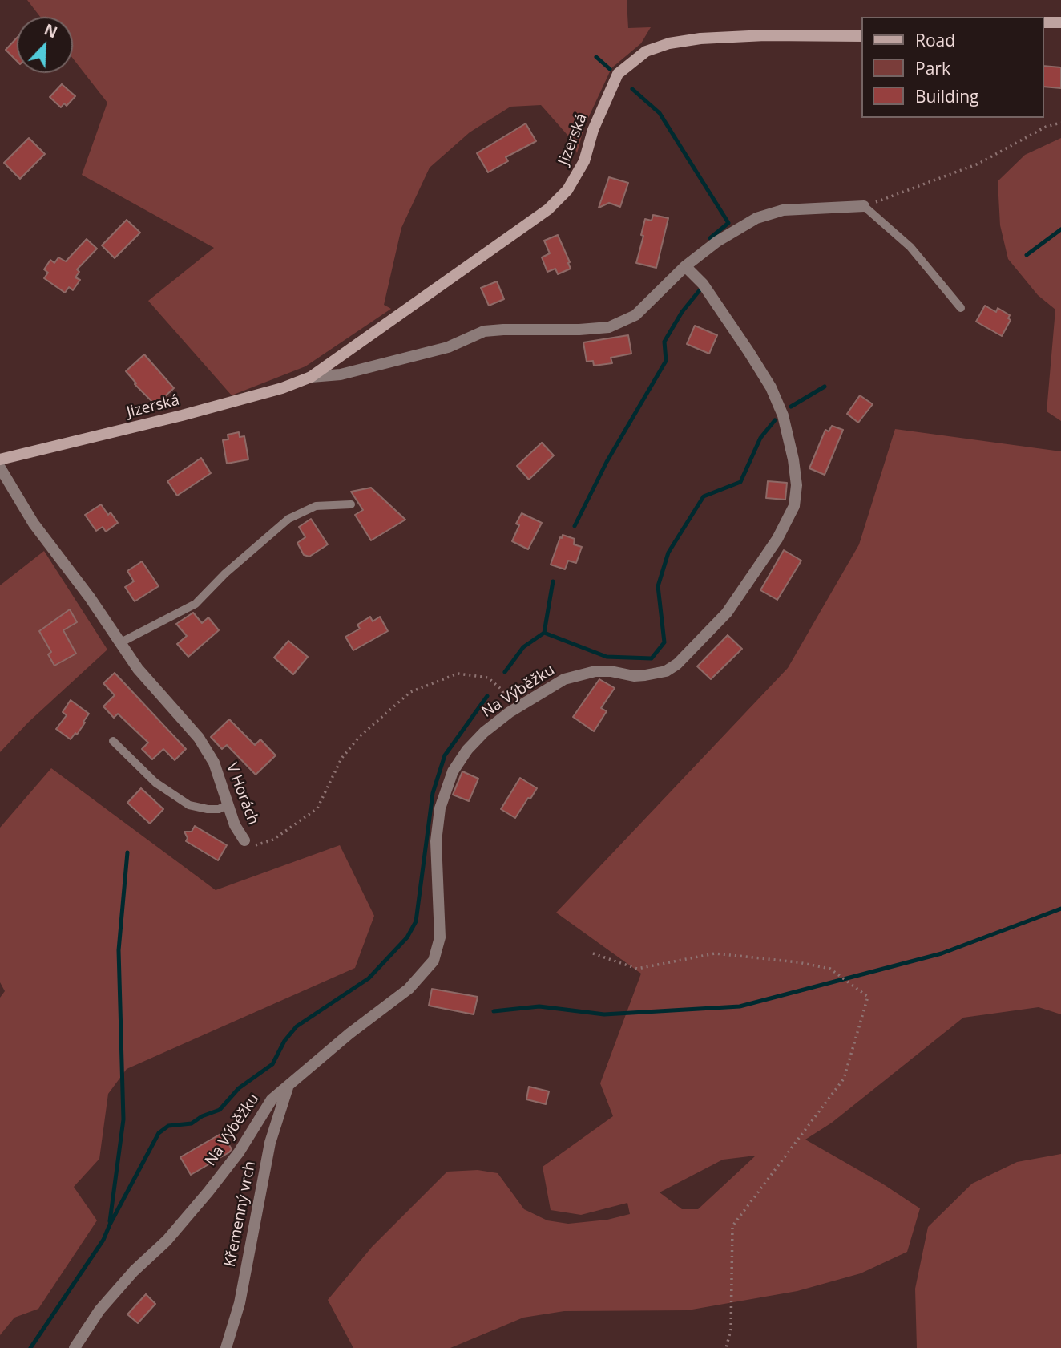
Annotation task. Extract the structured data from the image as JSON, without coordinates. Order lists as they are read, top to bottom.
{
  "streets": {
    "street": [
      "Jizerská",
      "Na Výběžku",
      "V Horách",
      "Křemenný vrch"
    ]
  },
  "crossings": [
    ["Jizerská", "Na Výběžku"],
    ["Na Výběžku", "V Horách"],
    ["Na Výběžku", "Křemenný vrch"]
  ],
  "legend": ["Road", "Park", "Building"],
  "north": "top right"
}
